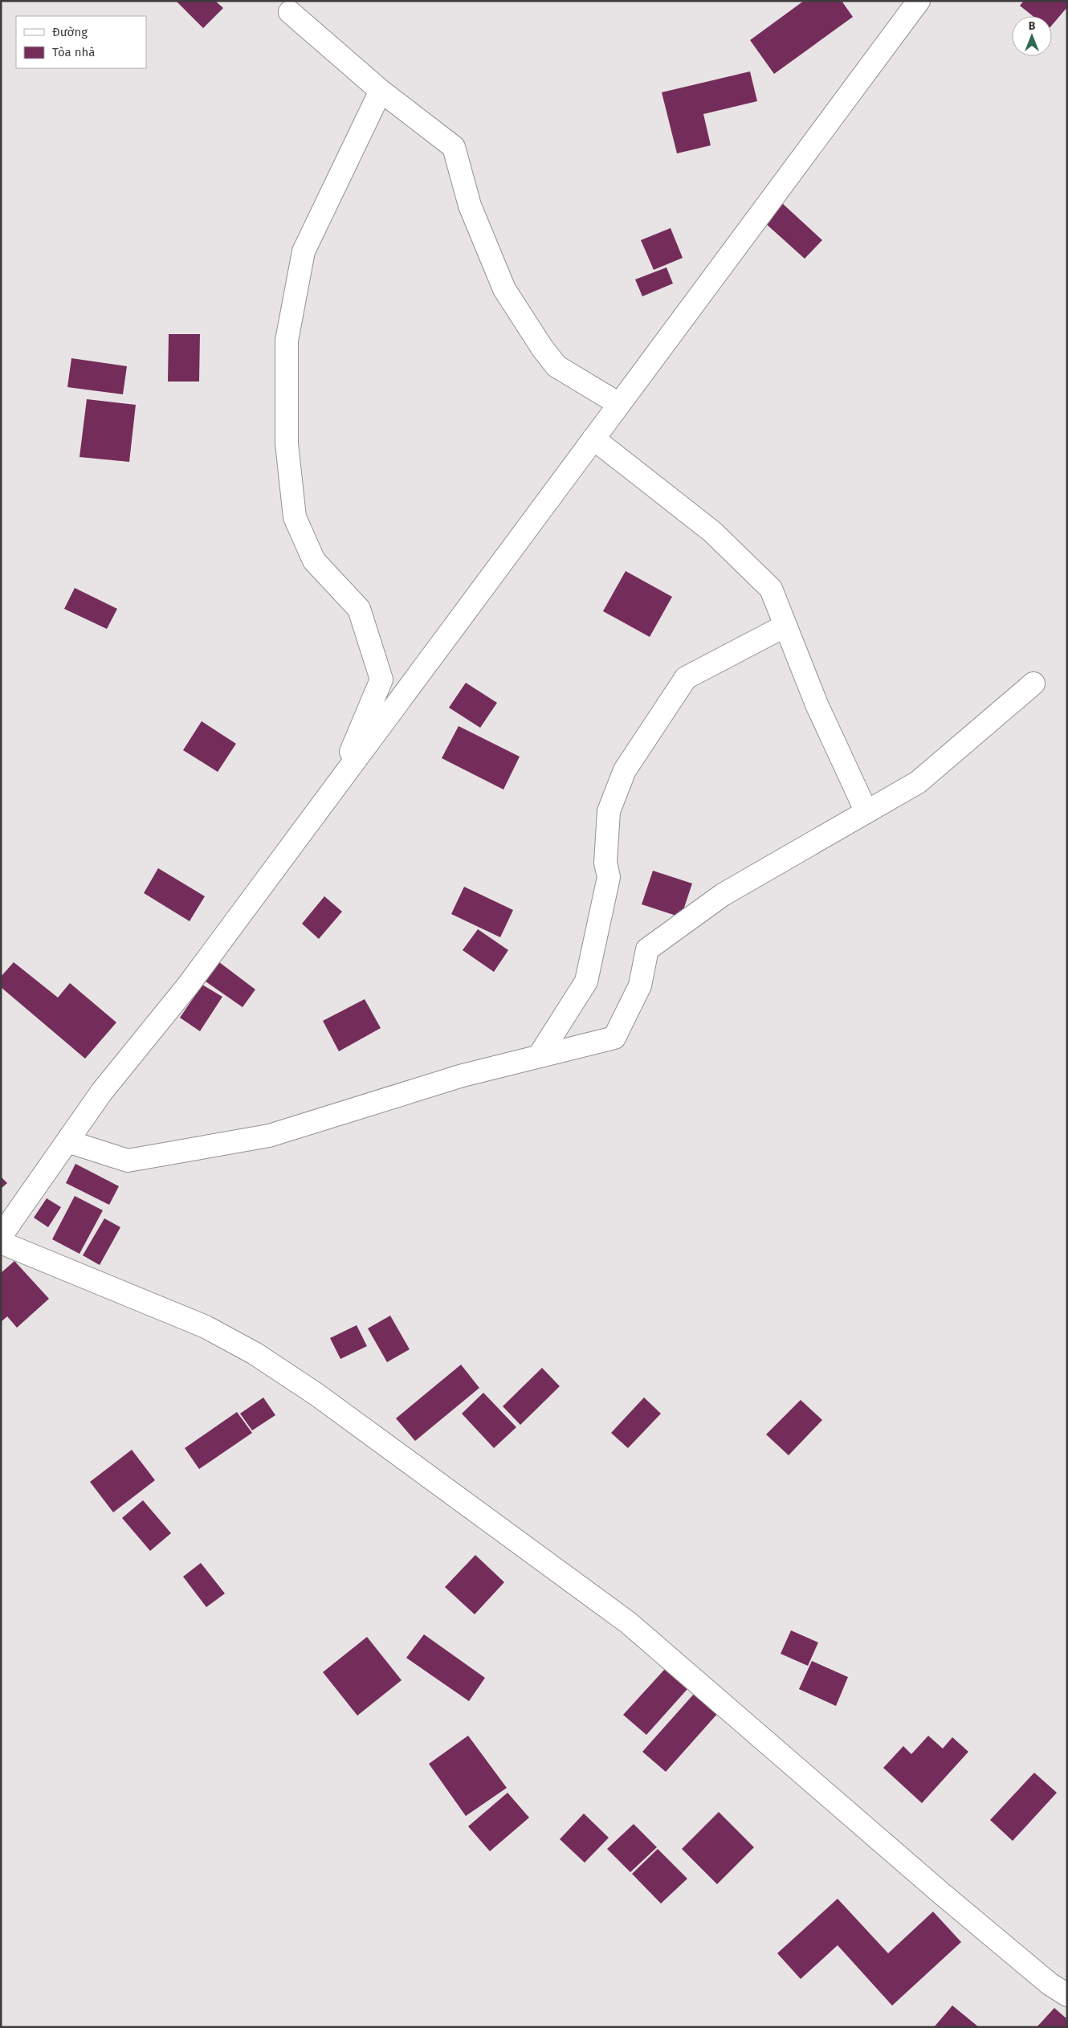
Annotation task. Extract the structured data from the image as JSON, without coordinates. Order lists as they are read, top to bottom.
{
  "legend": ["Đường", "Tòa nhà"],
  "north": "top"
}
